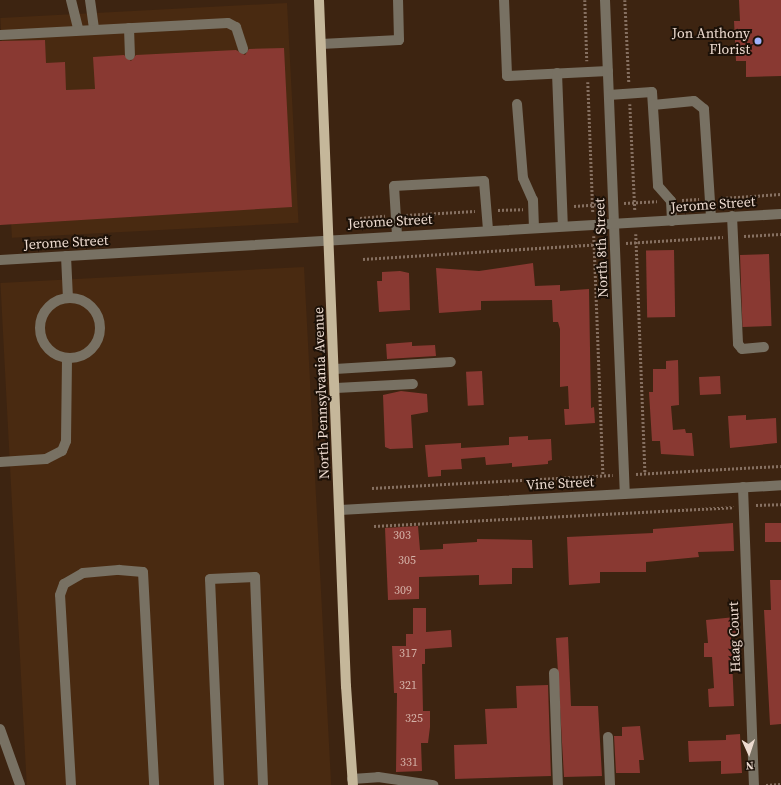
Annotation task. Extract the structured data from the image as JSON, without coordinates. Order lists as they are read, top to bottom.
{
  "streets": {
    "main road": ["North Pennsylvania Avenue"],
    "street": [
      "Jerome Street",
      "North 8th Street",
      "Vine Street",
      "Haag Court"
    ]
  },
  "crossings": [
    ["Jerome Street", "North 8th Street"],
    ["Jerome Street", "North Pennsylvania Avenue"],
    ["North 8th Street", "Vine Street"],
    ["North Pennsylvania Avenue", "Vine Street"],
    ["Vine Street", "Haag Court"]
  ],
  "places": ["Jon Anthony Florist"],
  "house_numbers": [
    "303",
    "305",
    "309",
    "317",
    "321",
    "325",
    "331"
  ],
  "north": "bottom"
}
